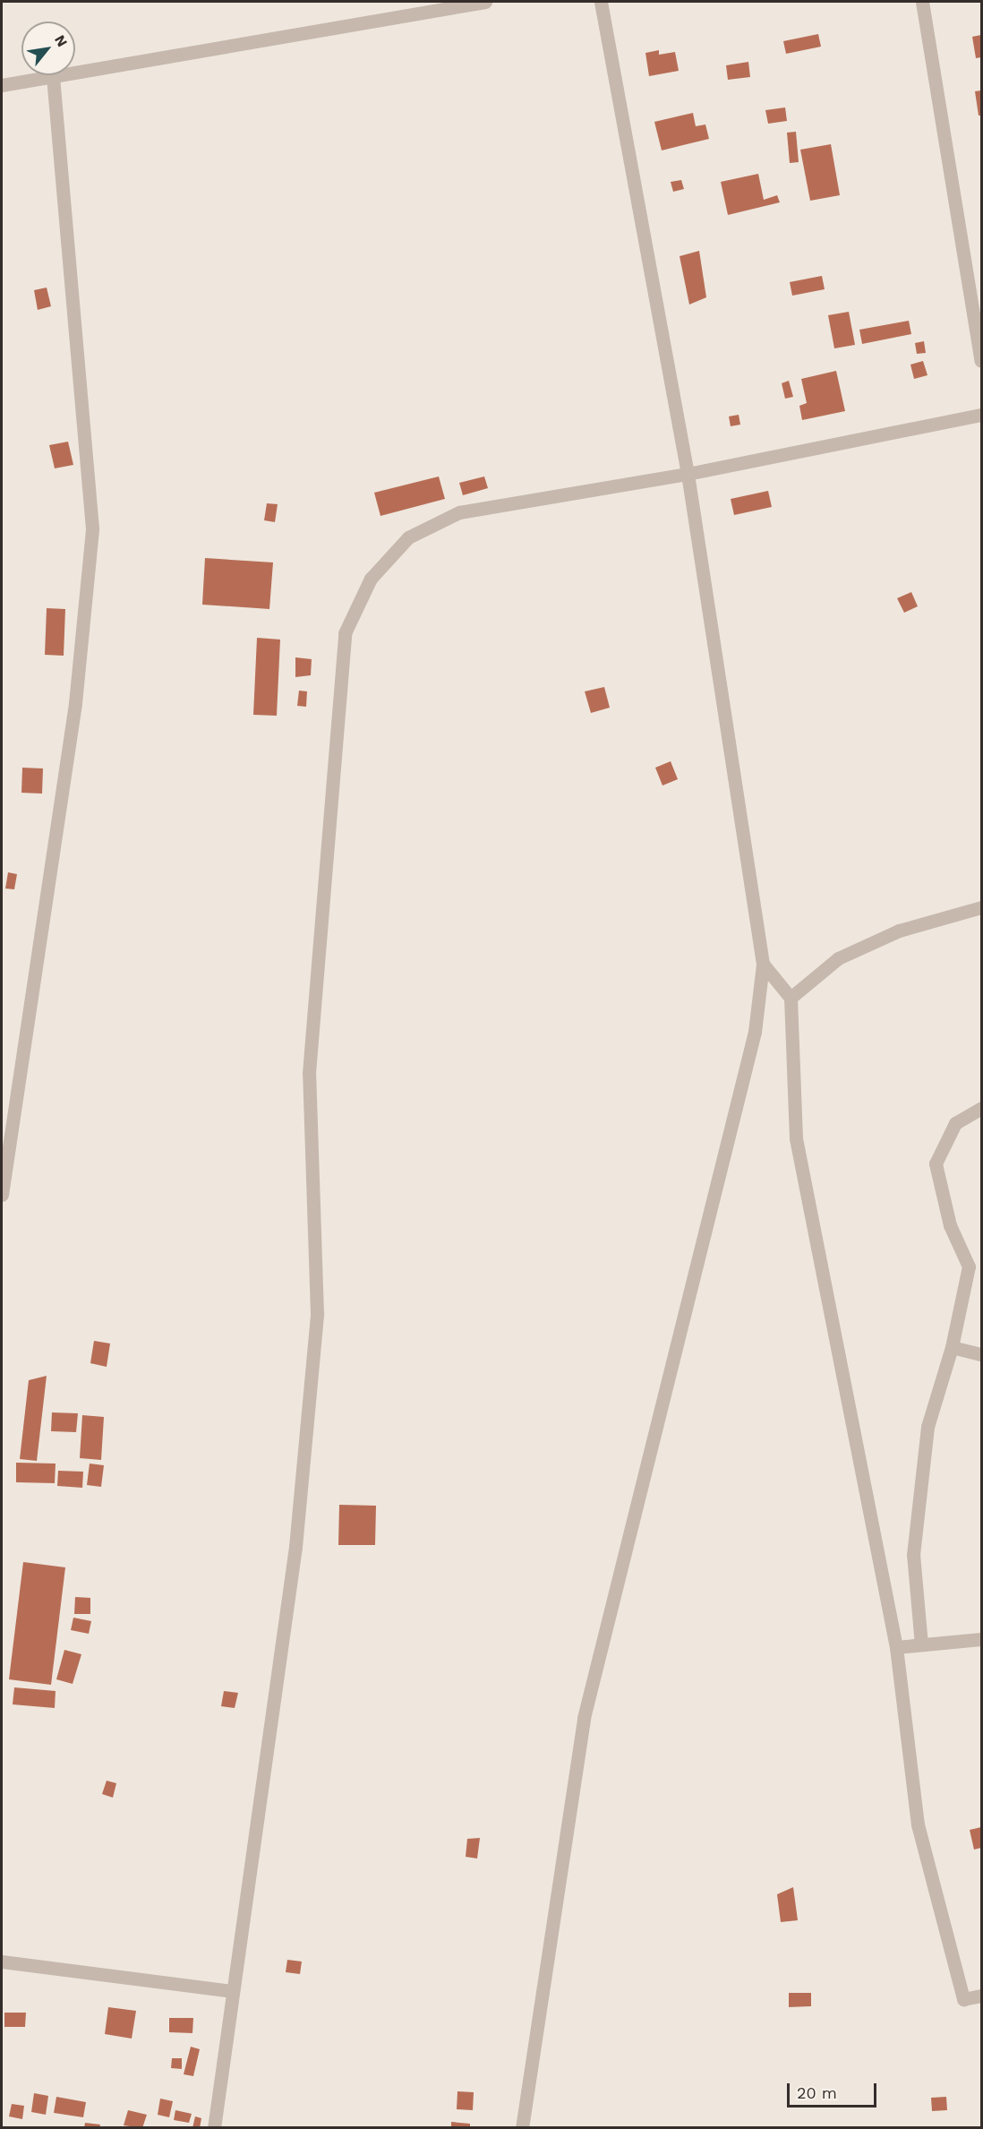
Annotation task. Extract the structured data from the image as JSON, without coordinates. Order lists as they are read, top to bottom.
{
  "scale_bar": "20 m",
  "north": "top right"
}
